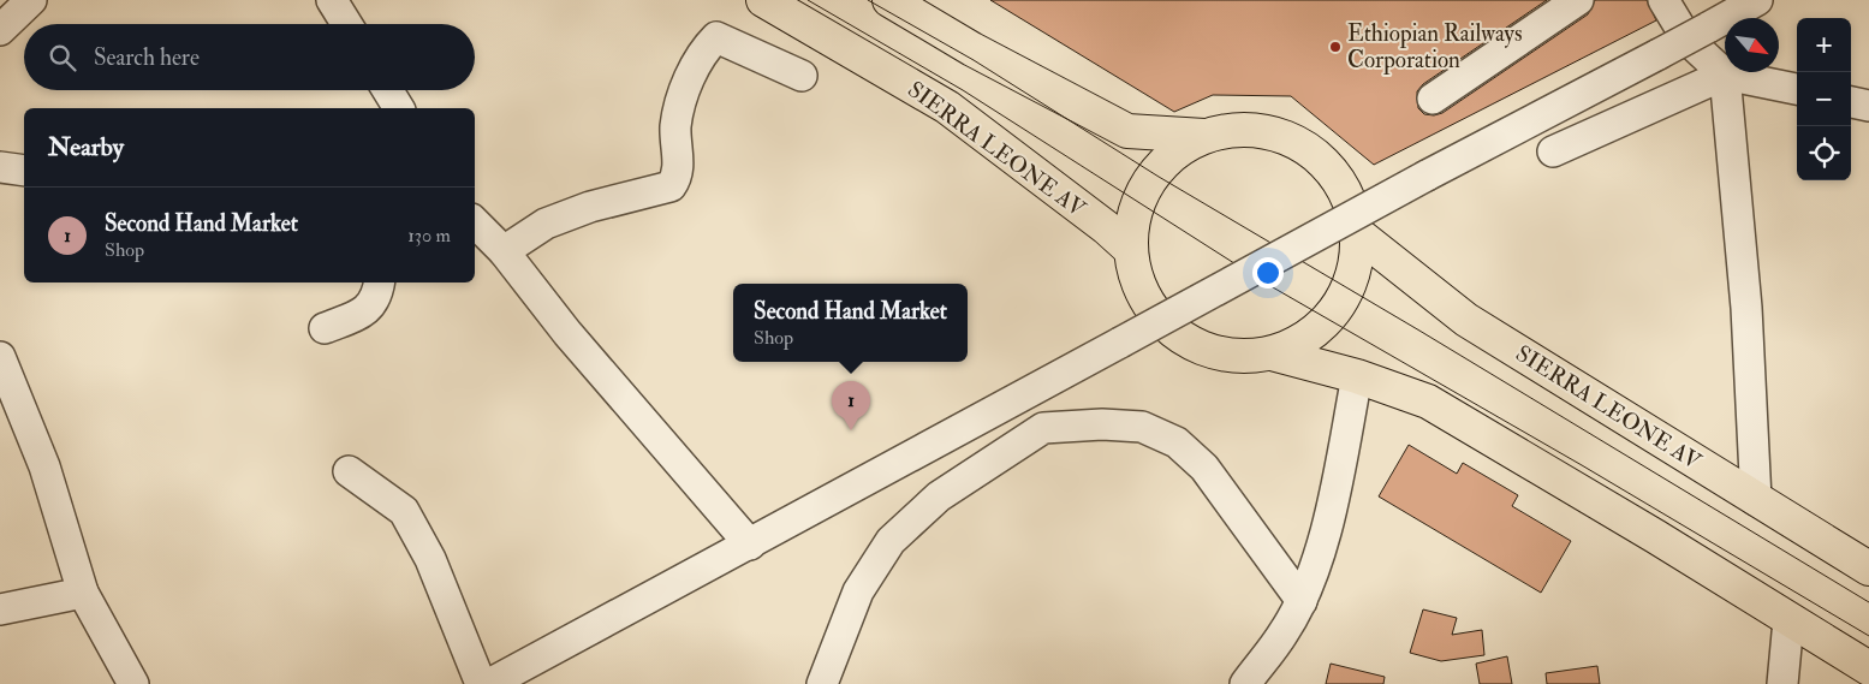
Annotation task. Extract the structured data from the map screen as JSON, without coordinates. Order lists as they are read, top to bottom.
{
  "streets": {
    "main road": ["SIERRA LEONE AV"]
  },
  "places": ["Ethiopian Railways Corporation"],
  "north": "bottom right",
  "page": {
    "map_buttons": ["+", "−"],
    "search": "Search here",
    "heading": "Nearby",
    "list": [
      {
        "mark": "1",
        "name": "Second Hand Market",
        "note": "Shop",
        "value": "130 m"
      }
    ],
    "popup": ["Second Hand Market", "Shop"],
    "pins": "1"
  }
}
